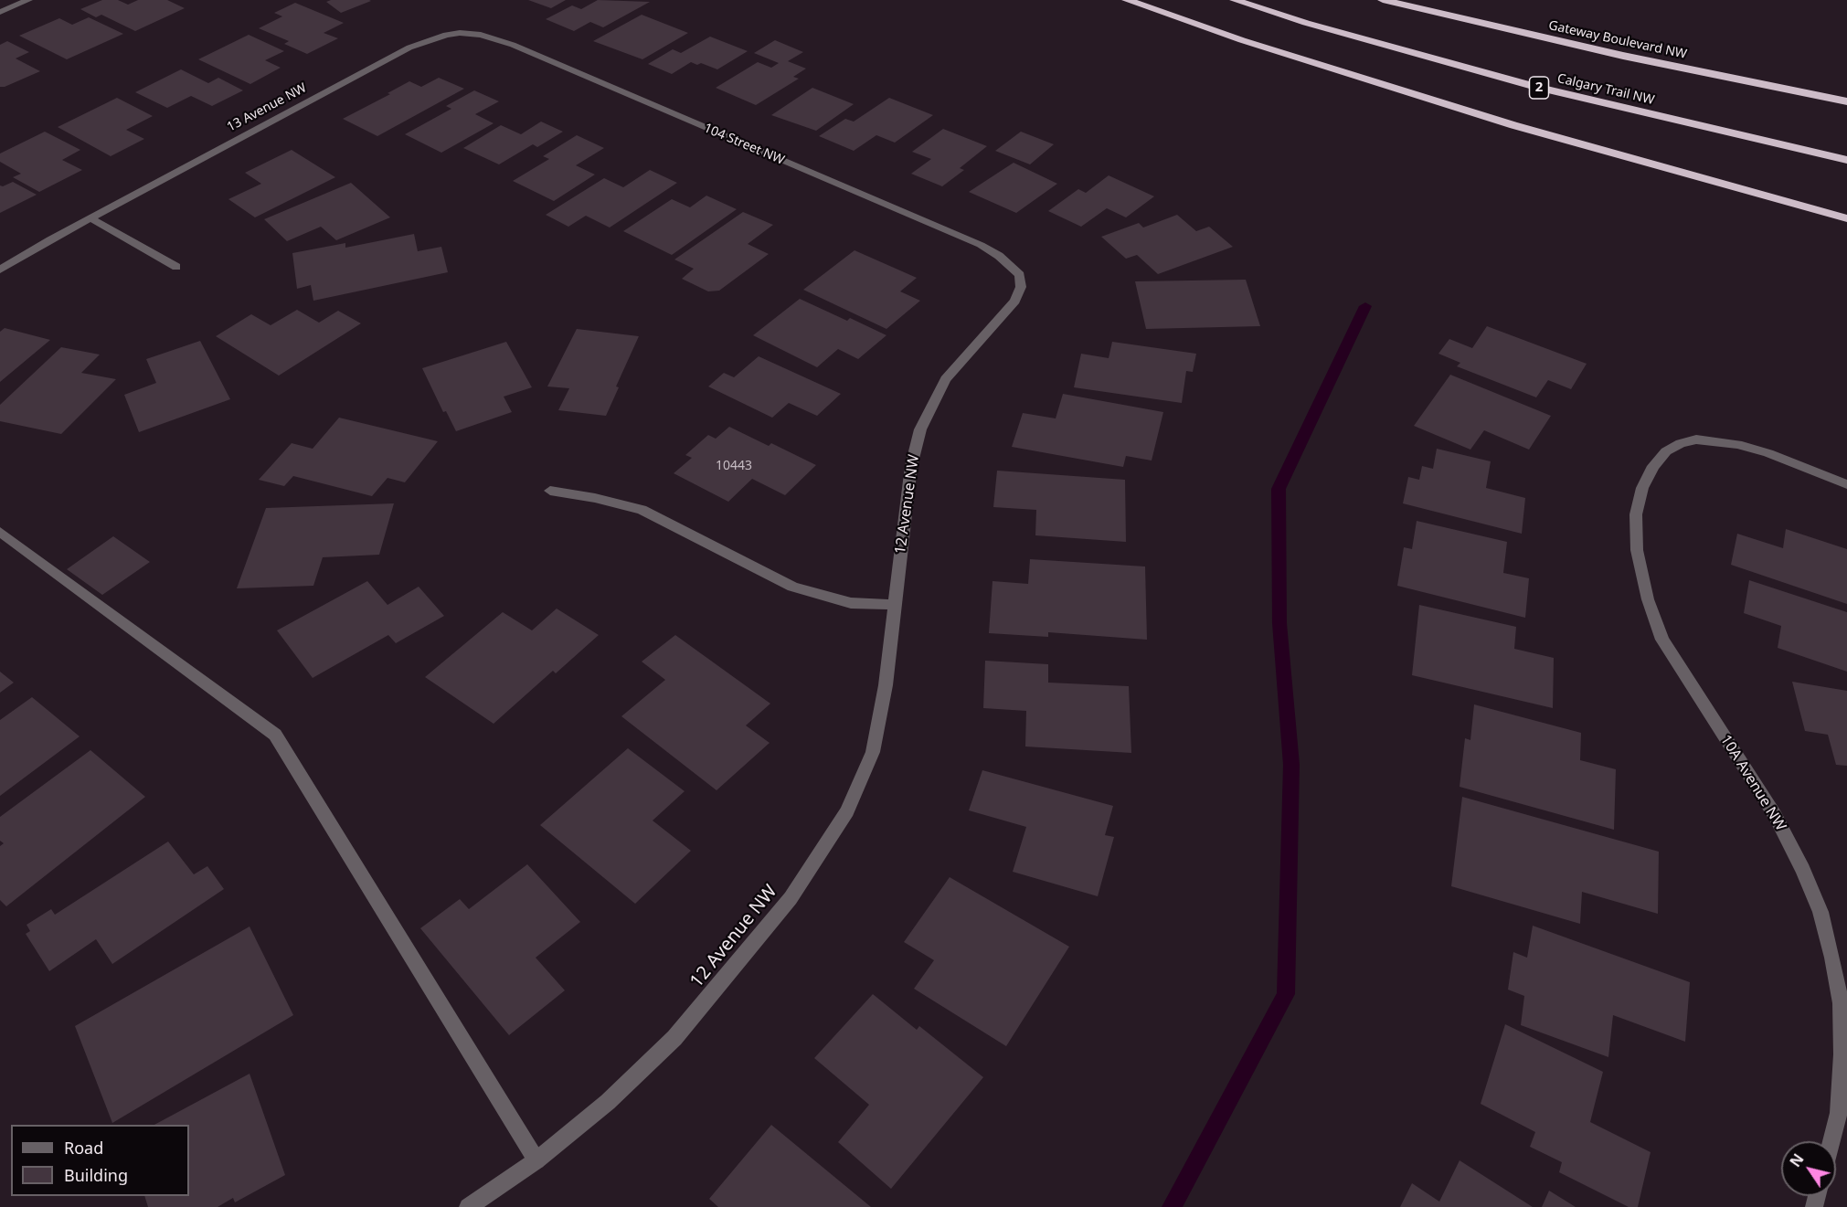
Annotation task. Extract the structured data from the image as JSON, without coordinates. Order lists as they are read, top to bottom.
{
  "streets": {
    "highway": ["Gateway Boulevard NW", "2", "Calgary Trail NW"],
    "street": [
      "13 Avenue NW",
      "104 Street NW",
      "12 Avenue NW",
      "10A Avenue NW"
    ]
  },
  "crossings": [
    ["13 Avenue NW", "104 Street NW"],
    ["104 Street NW", "12 Avenue NW"]
  ],
  "house_numbers": ["10443"],
  "legend": ["Road", "Building"],
  "north": "top left"
}
